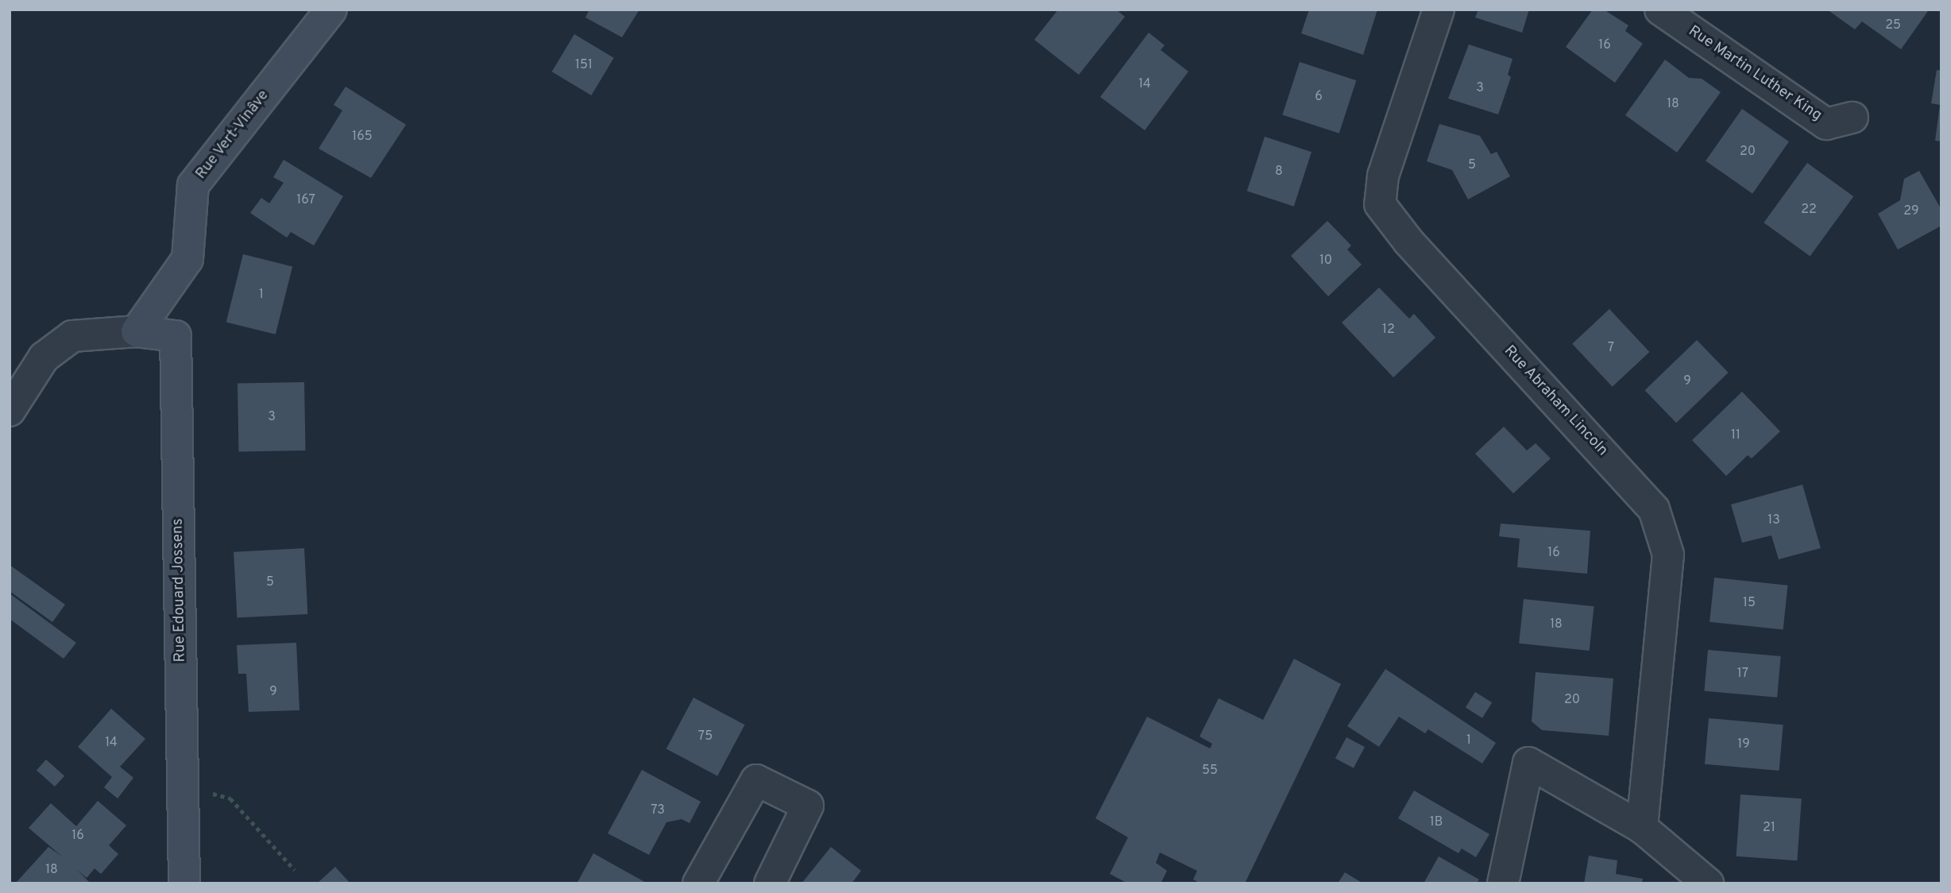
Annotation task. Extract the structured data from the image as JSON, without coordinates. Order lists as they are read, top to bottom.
{
  "streets": {
    "street": [
      "Rue Martin Luther King",
      "Rue Vert-Vinâve",
      "Rue Abraham Lincoln",
      "Rue Edouard Jossens"
    ]
  },
  "crossings": [
    ["Rue Vert-Vinâve", "Rue Edouard Jossens"]
  ],
  "house_numbers": [
    "25",
    "16",
    "151",
    "14",
    "3",
    "6",
    "18",
    "165",
    "20",
    "5",
    "8",
    "167",
    "22",
    "29",
    "10",
    "1",
    "12",
    "7",
    "9",
    "3",
    "11",
    "13",
    "16",
    "5",
    "15",
    "18",
    "17",
    "9",
    "20",
    "75",
    "1",
    "14",
    "19",
    "55",
    "73",
    "1B",
    "21",
    "16",
    "18"
  ]
}
